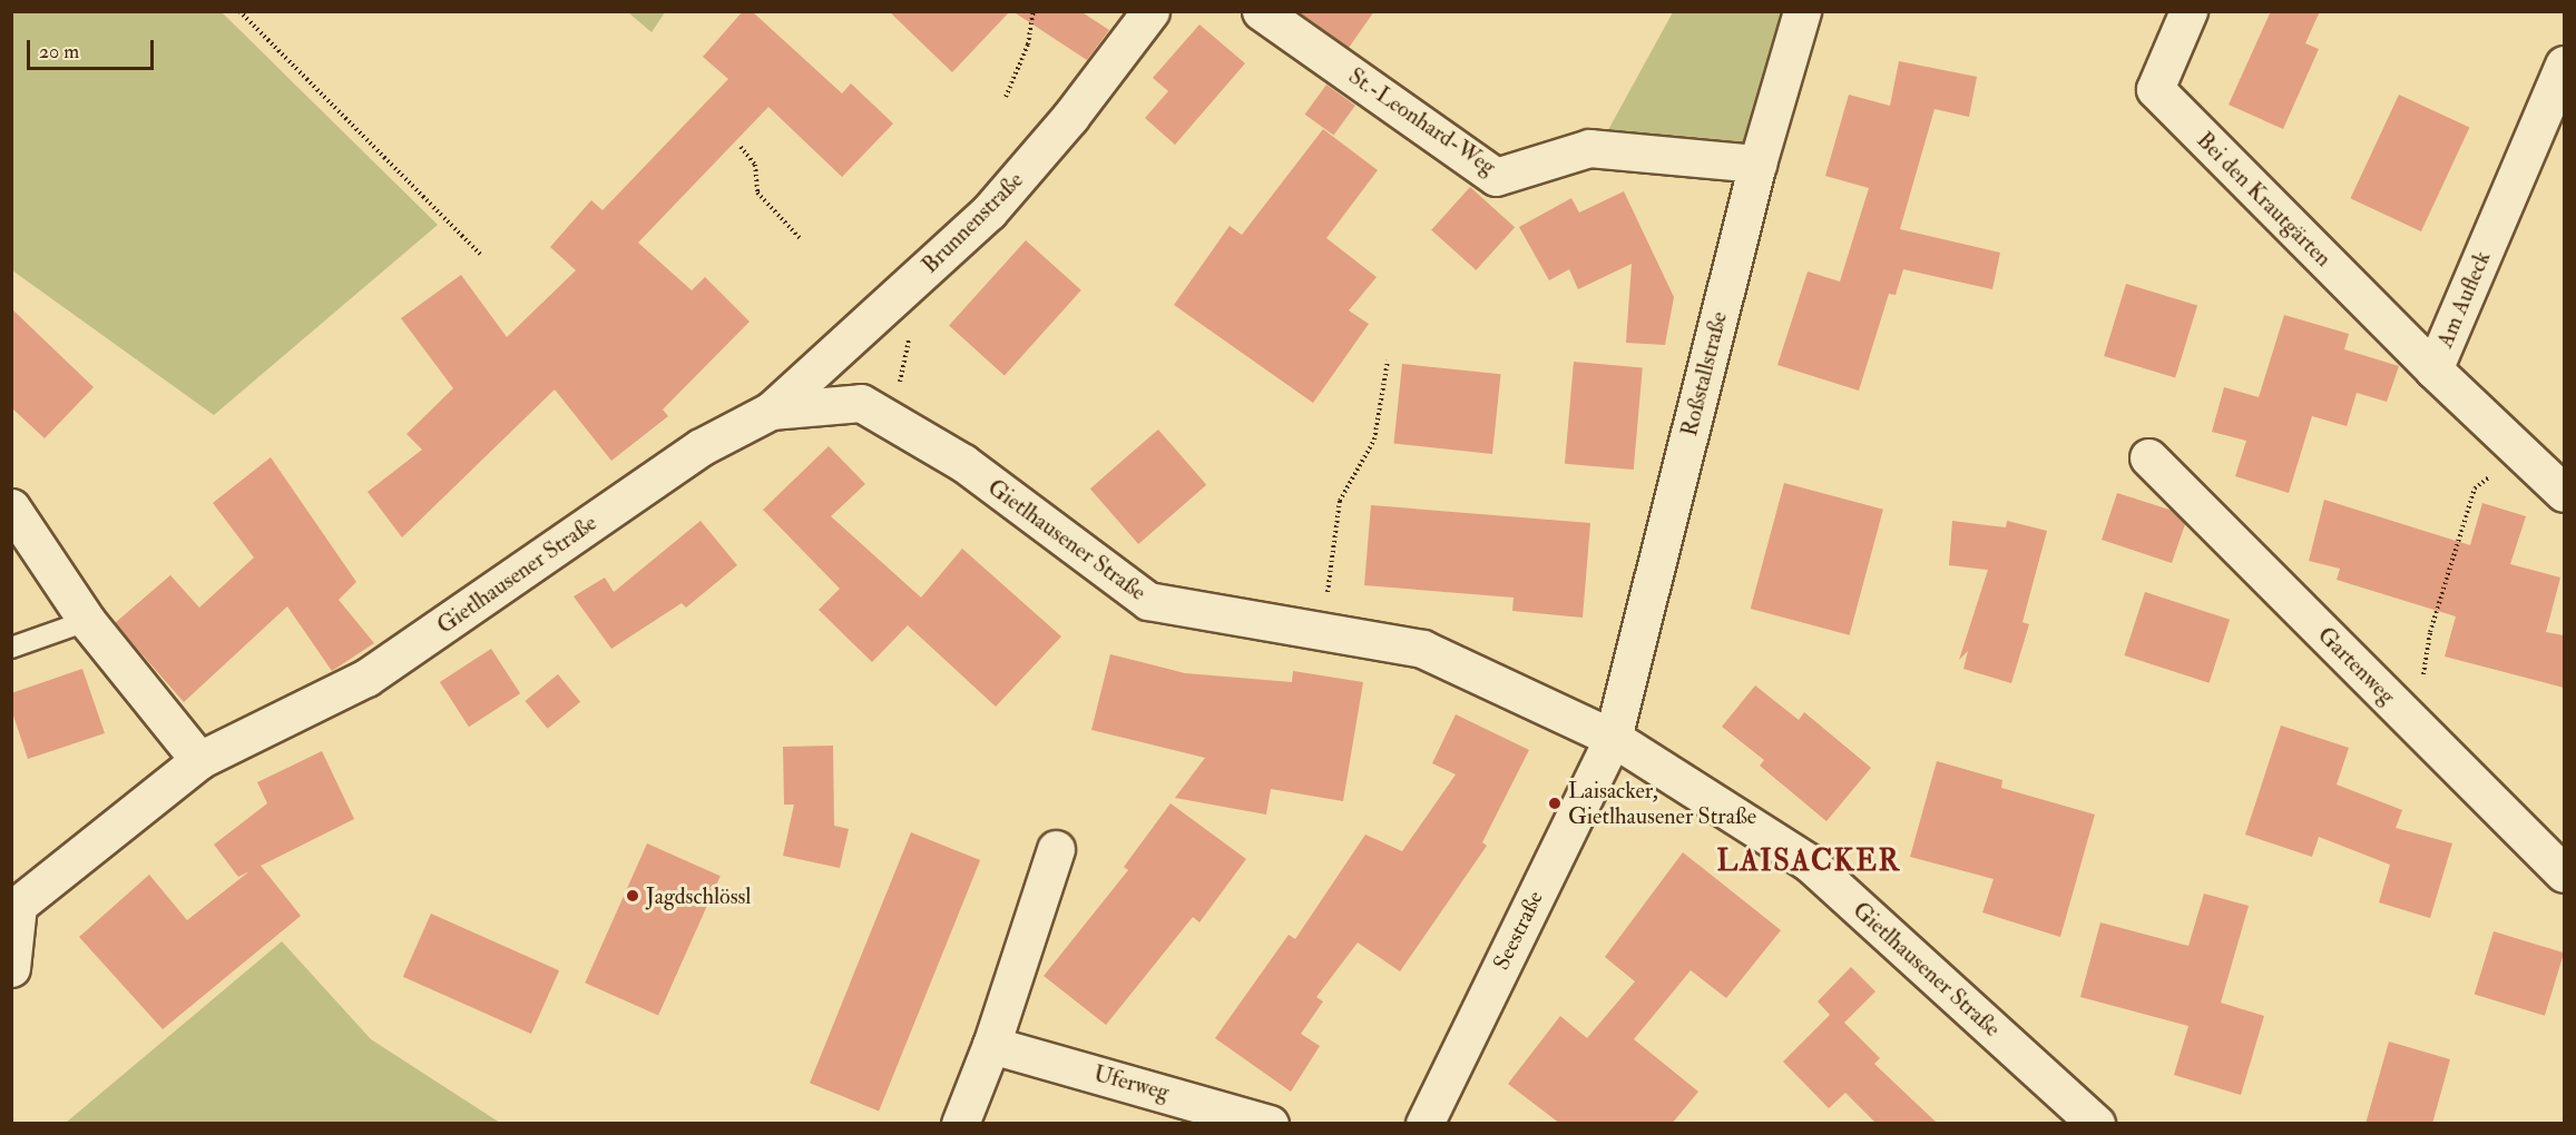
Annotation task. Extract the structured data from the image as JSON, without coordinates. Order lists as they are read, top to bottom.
{
  "streets": {
    "street": [
      "St.-Leonhard-Weg",
      "Bei den Krautgärten",
      "Brunnenstraße",
      "Am Aufleck",
      "Roßstallstraße",
      "Gietlhausener Straße",
      "Gartenweg",
      "Seestraße",
      "Uferweg"
    ]
  },
  "crossings": [
    ["St.-Leonhard-Weg", "Roßstallstraße"],
    ["Bei den Krautgärten", "Am Aufleck"],
    ["Brunnenstraße", "Gietlhausener Straße"],
    ["Roßstallstraße", "Gietlhausener Straße"],
    ["Roßstallstraße", "Seestraße"],
    ["Gietlhausener Straße", "Seestraße"]
  ],
  "districts": ["LAISACKER"],
  "places": ["Laisacker, Gietlhausener Straße", "Jagdschlössl"],
  "scale_bar": "20 m"
}
